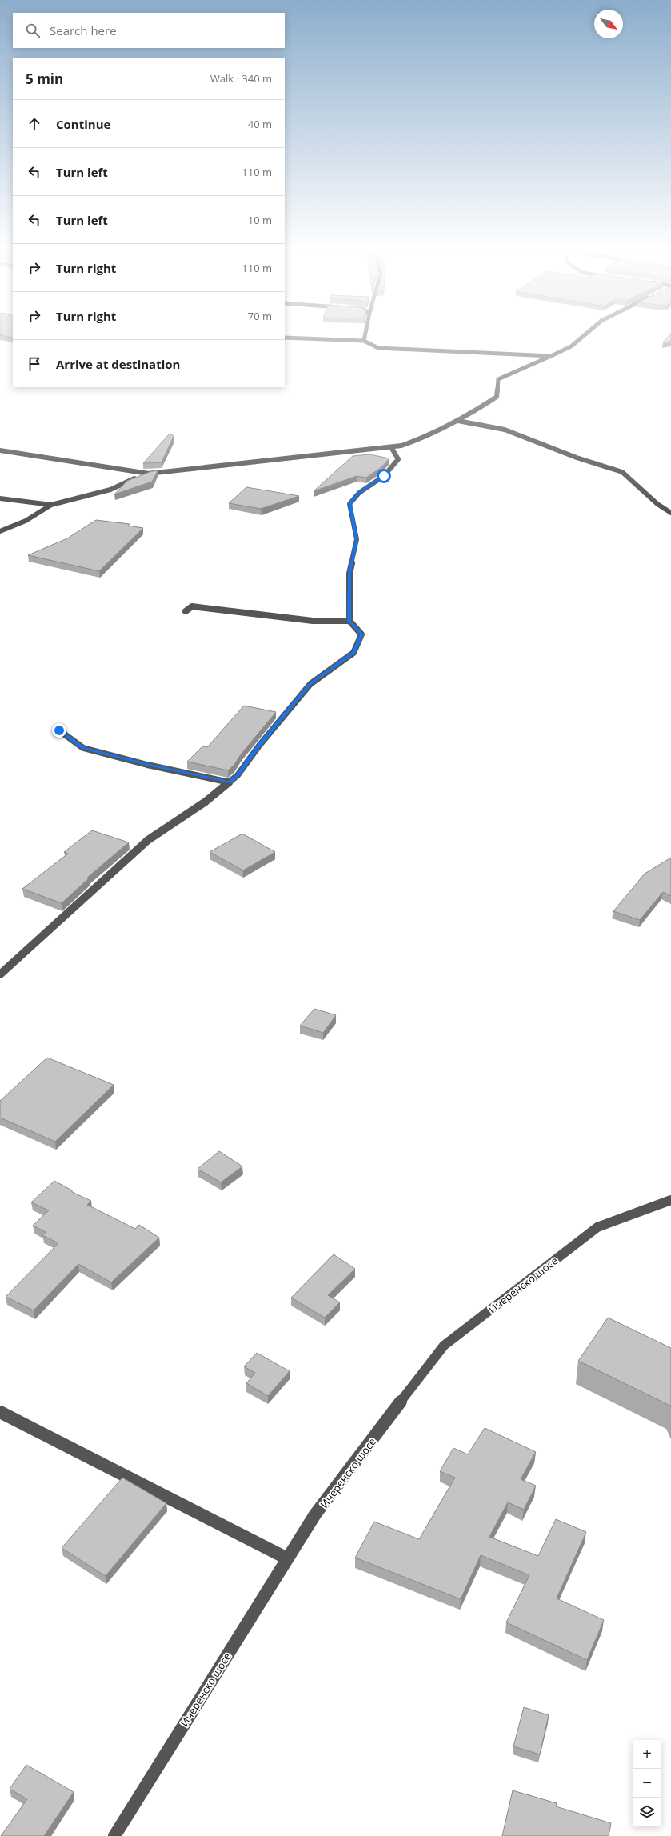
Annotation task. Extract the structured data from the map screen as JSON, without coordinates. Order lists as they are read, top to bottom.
{
  "streets": {
    "street": ["Ичеренско шосе"]
  },
  "north": "bottom right",
  "page": {
    "search": "Search here",
    "heading": ["5 min", "Walk · 340 m"],
    "list": [
      ["Continue", "40 m"],
      ["Turn left", "110 m"],
      ["Turn left", "10 m"],
      ["Turn right", "110 m"],
      ["Turn right", "70 m"],
      "Arrive at destination"
    ],
    "map_buttons": ["+", "−"]
  }
}
